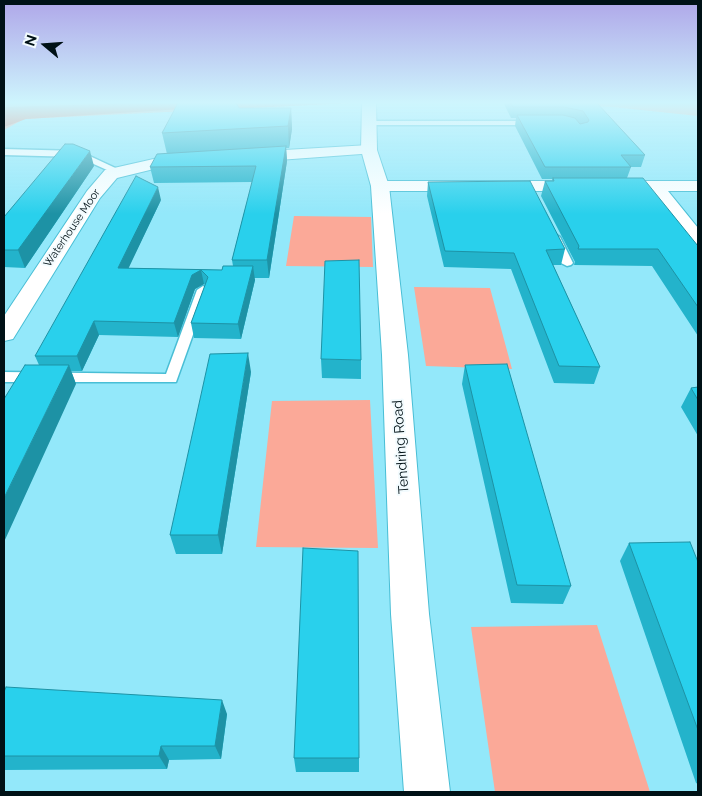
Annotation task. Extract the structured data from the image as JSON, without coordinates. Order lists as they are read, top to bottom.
{
  "streets": {
    "street": ["Waterhouse Moor", "Tendring Road"]
  },
  "north": "left"
}
